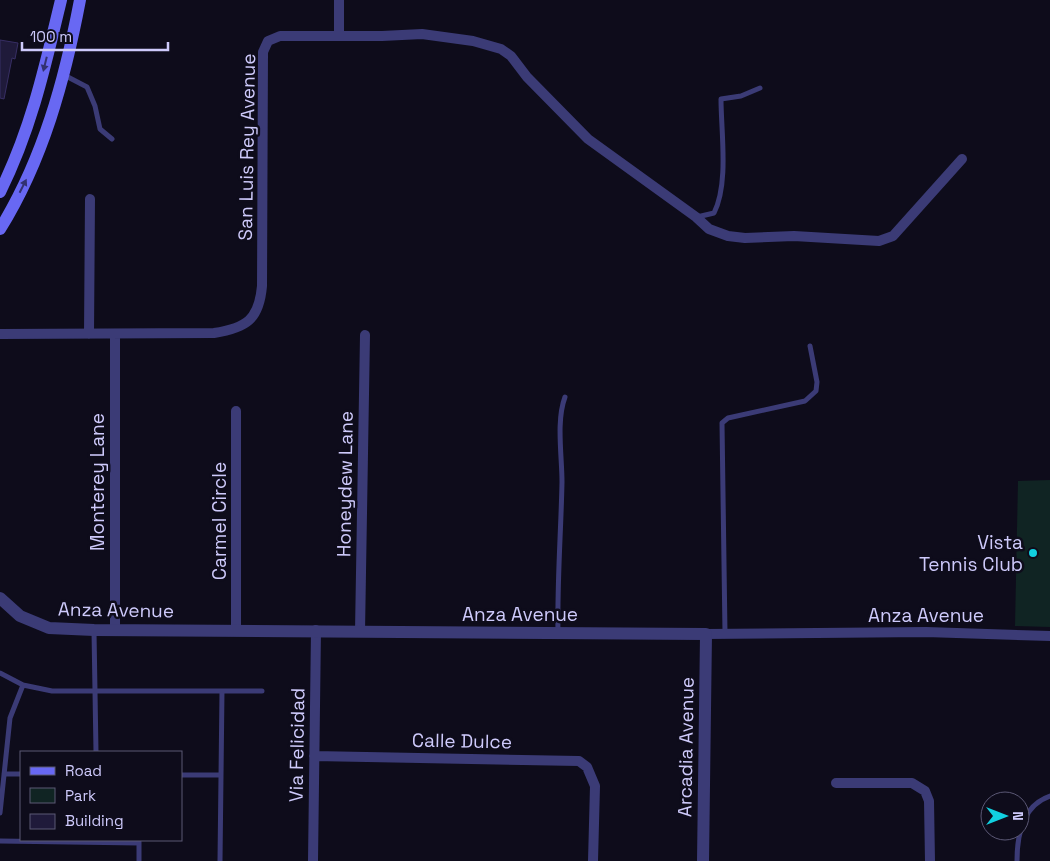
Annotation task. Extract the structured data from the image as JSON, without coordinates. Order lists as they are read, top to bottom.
{
  "streets": {
    "street": [
      "San Luis Rey Avenue",
      "Monterey Lane",
      "Honeydew Lane",
      "Carmel Circle",
      "Anza Avenue",
      "Calle Dulce",
      "Via Felicidad",
      "Arcadia Avenue"
    ]
  },
  "crossings": [
    ["San Luis Rey Avenue", "Monterey Lane"],
    ["Monterey Lane", "Anza Avenue"],
    ["Honeydew Lane", "Anza Avenue"],
    ["Carmel Circle", "Anza Avenue"],
    ["Anza Avenue", "Via Felicidad"],
    ["Anza Avenue", "Arcadia Avenue"],
    ["Calle Dulce", "Via Felicidad"]
  ],
  "places": ["Vista Tennis Club"],
  "legend": ["Road", "Park", "Building"],
  "scale_bar": "100 m",
  "north": "right"
}
